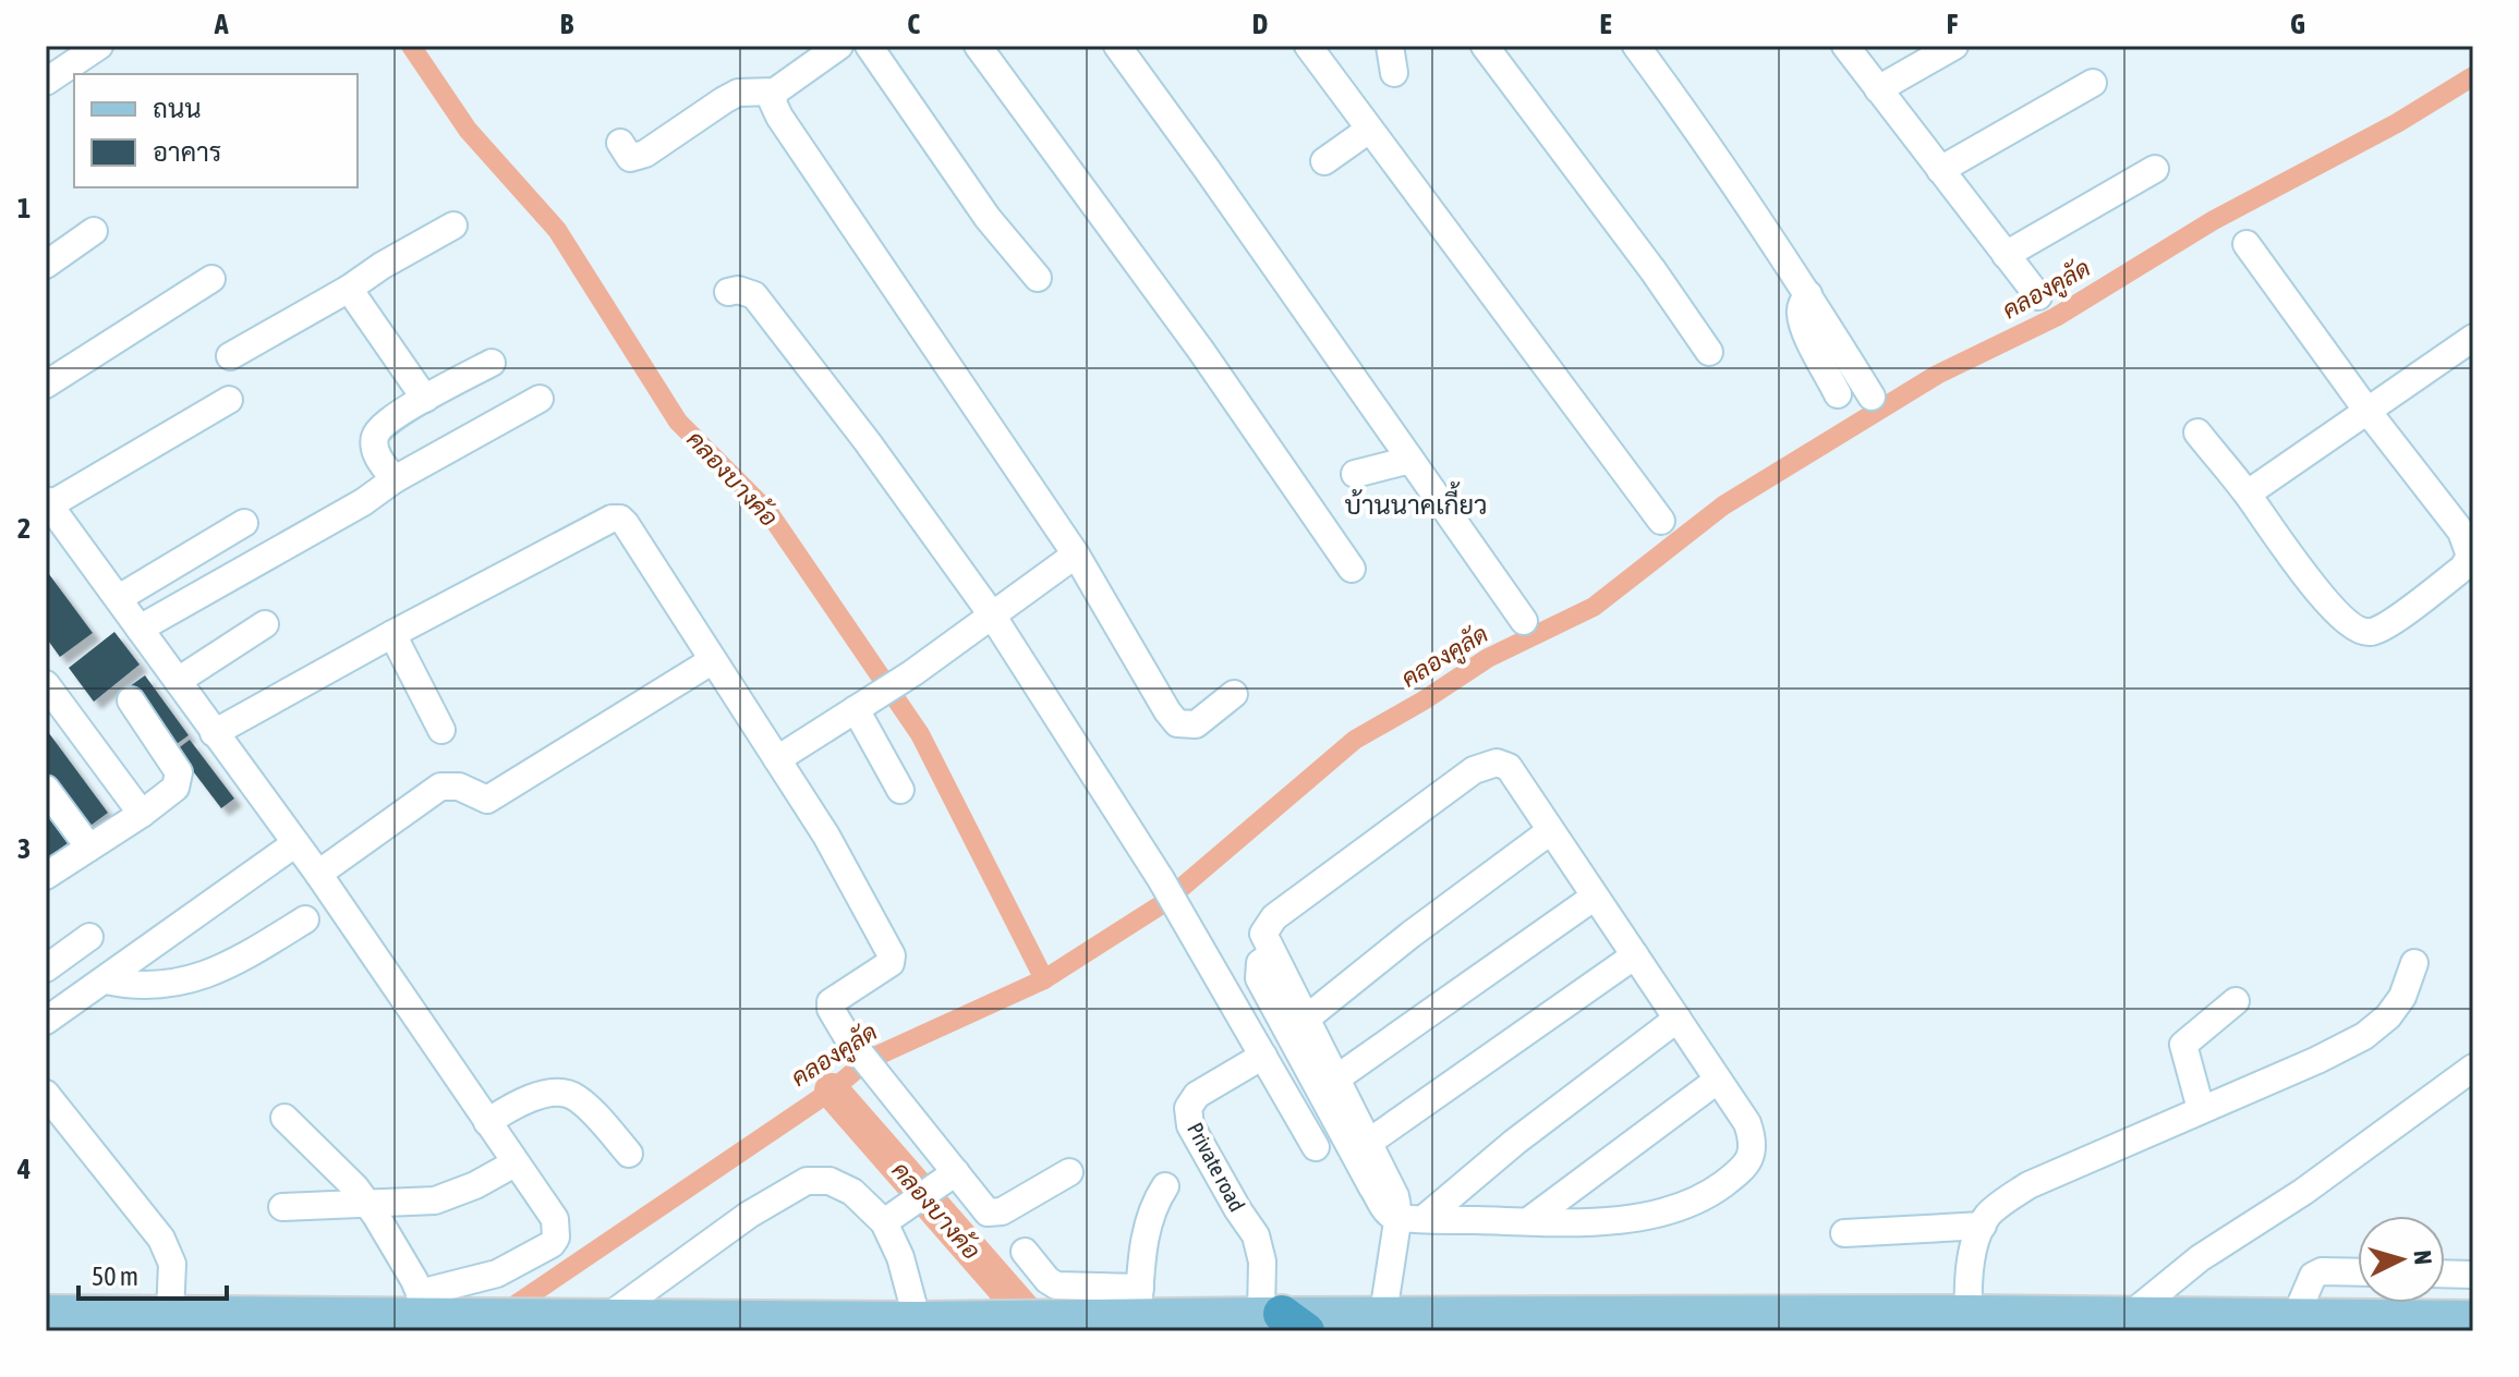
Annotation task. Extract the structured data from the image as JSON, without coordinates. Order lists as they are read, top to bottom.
{
  "streets": {
    "street": ["Private road"]
  },
  "districts": ["บ้านนาคเกี้ยว"],
  "water": ["คลองคูลัด", "คลองบางค้อ"],
  "legend": ["ถนน", "อาคาร"],
  "scale_bar": "50 m",
  "north": "right",
  "grid": {
    "columns": [
      "A",
      "B",
      "C",
      "D",
      "E",
      "F",
      "G"
    ],
    "rows": [
      "1",
      "2",
      "3",
      "4"
    ]
  }
}
